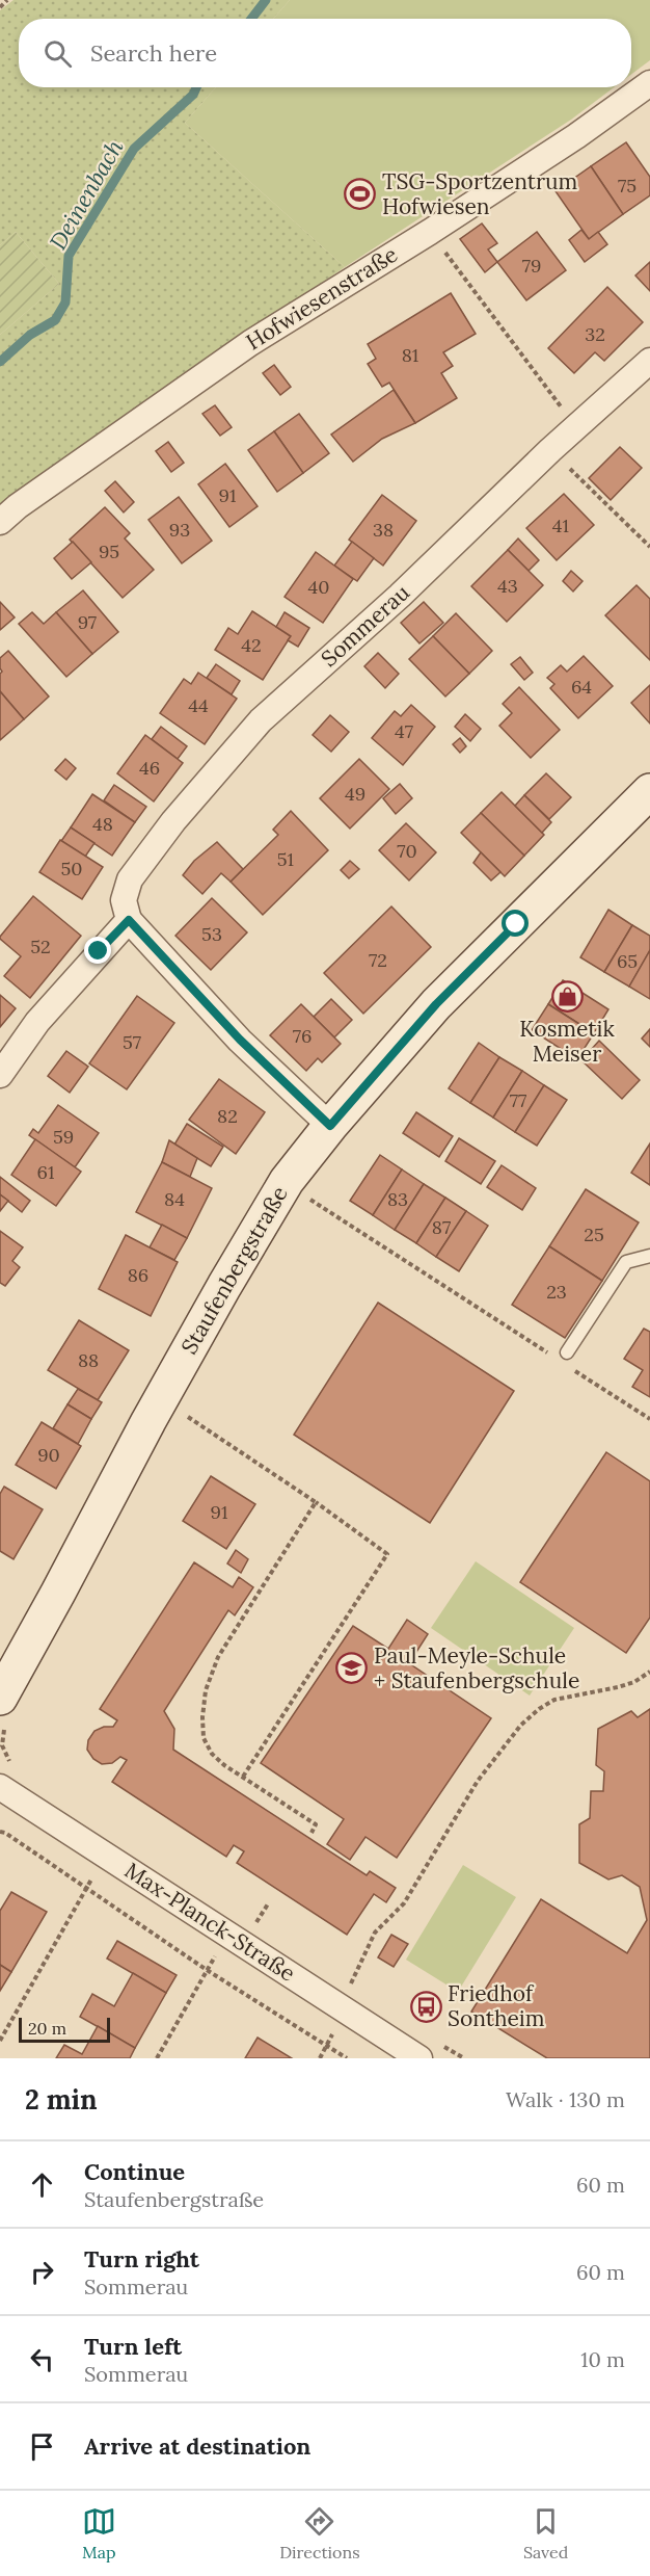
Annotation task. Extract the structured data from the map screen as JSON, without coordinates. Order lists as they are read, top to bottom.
{
  "streets": {
    "street": [
      "Hofwiesenstraße",
      "Sommerau",
      "Staufenbergstraße",
      "Max-Planck-Straße"
    ]
  },
  "water": ["Deinenbach"],
  "places": {
    "sports": ["TSG-Sportzentrum Hofwiesen"],
    "shop": ["Kosmetik Meiser"],
    "school or university": ["Paul-Meyle-Schule + Staufenbergschule"],
    "bus stop": ["Friedhof Sontheim"]
  },
  "house_numbers": [
    "75",
    "79",
    "32",
    "81",
    "91",
    "41",
    "93",
    "38",
    "95",
    "43",
    "40",
    "97",
    "42",
    "64",
    "44",
    "47",
    "46",
    "49",
    "48",
    "70",
    "51",
    "50",
    "53",
    "52",
    "72",
    "65",
    "76",
    "57",
    "77",
    "82",
    "59",
    "61",
    "84",
    "83",
    "87",
    "25",
    "86",
    "23",
    "88",
    "90",
    "91"
  ],
  "scale_bar": "20 m",
  "page": {
    "search": "Search here",
    "scale": "20 m",
    "heading": ["2 min", "Walk · 130 m"],
    "list": [
      ["Continue", "Staufenbergstraße", "60 m"],
      ["Turn right", "Sommerau", "60 m"],
      ["Turn left", "Sommerau", "10 m"],
      "Arrive at destination"
    ],
    "nav": ["Map", "Directions", "Saved"]
  }
}
